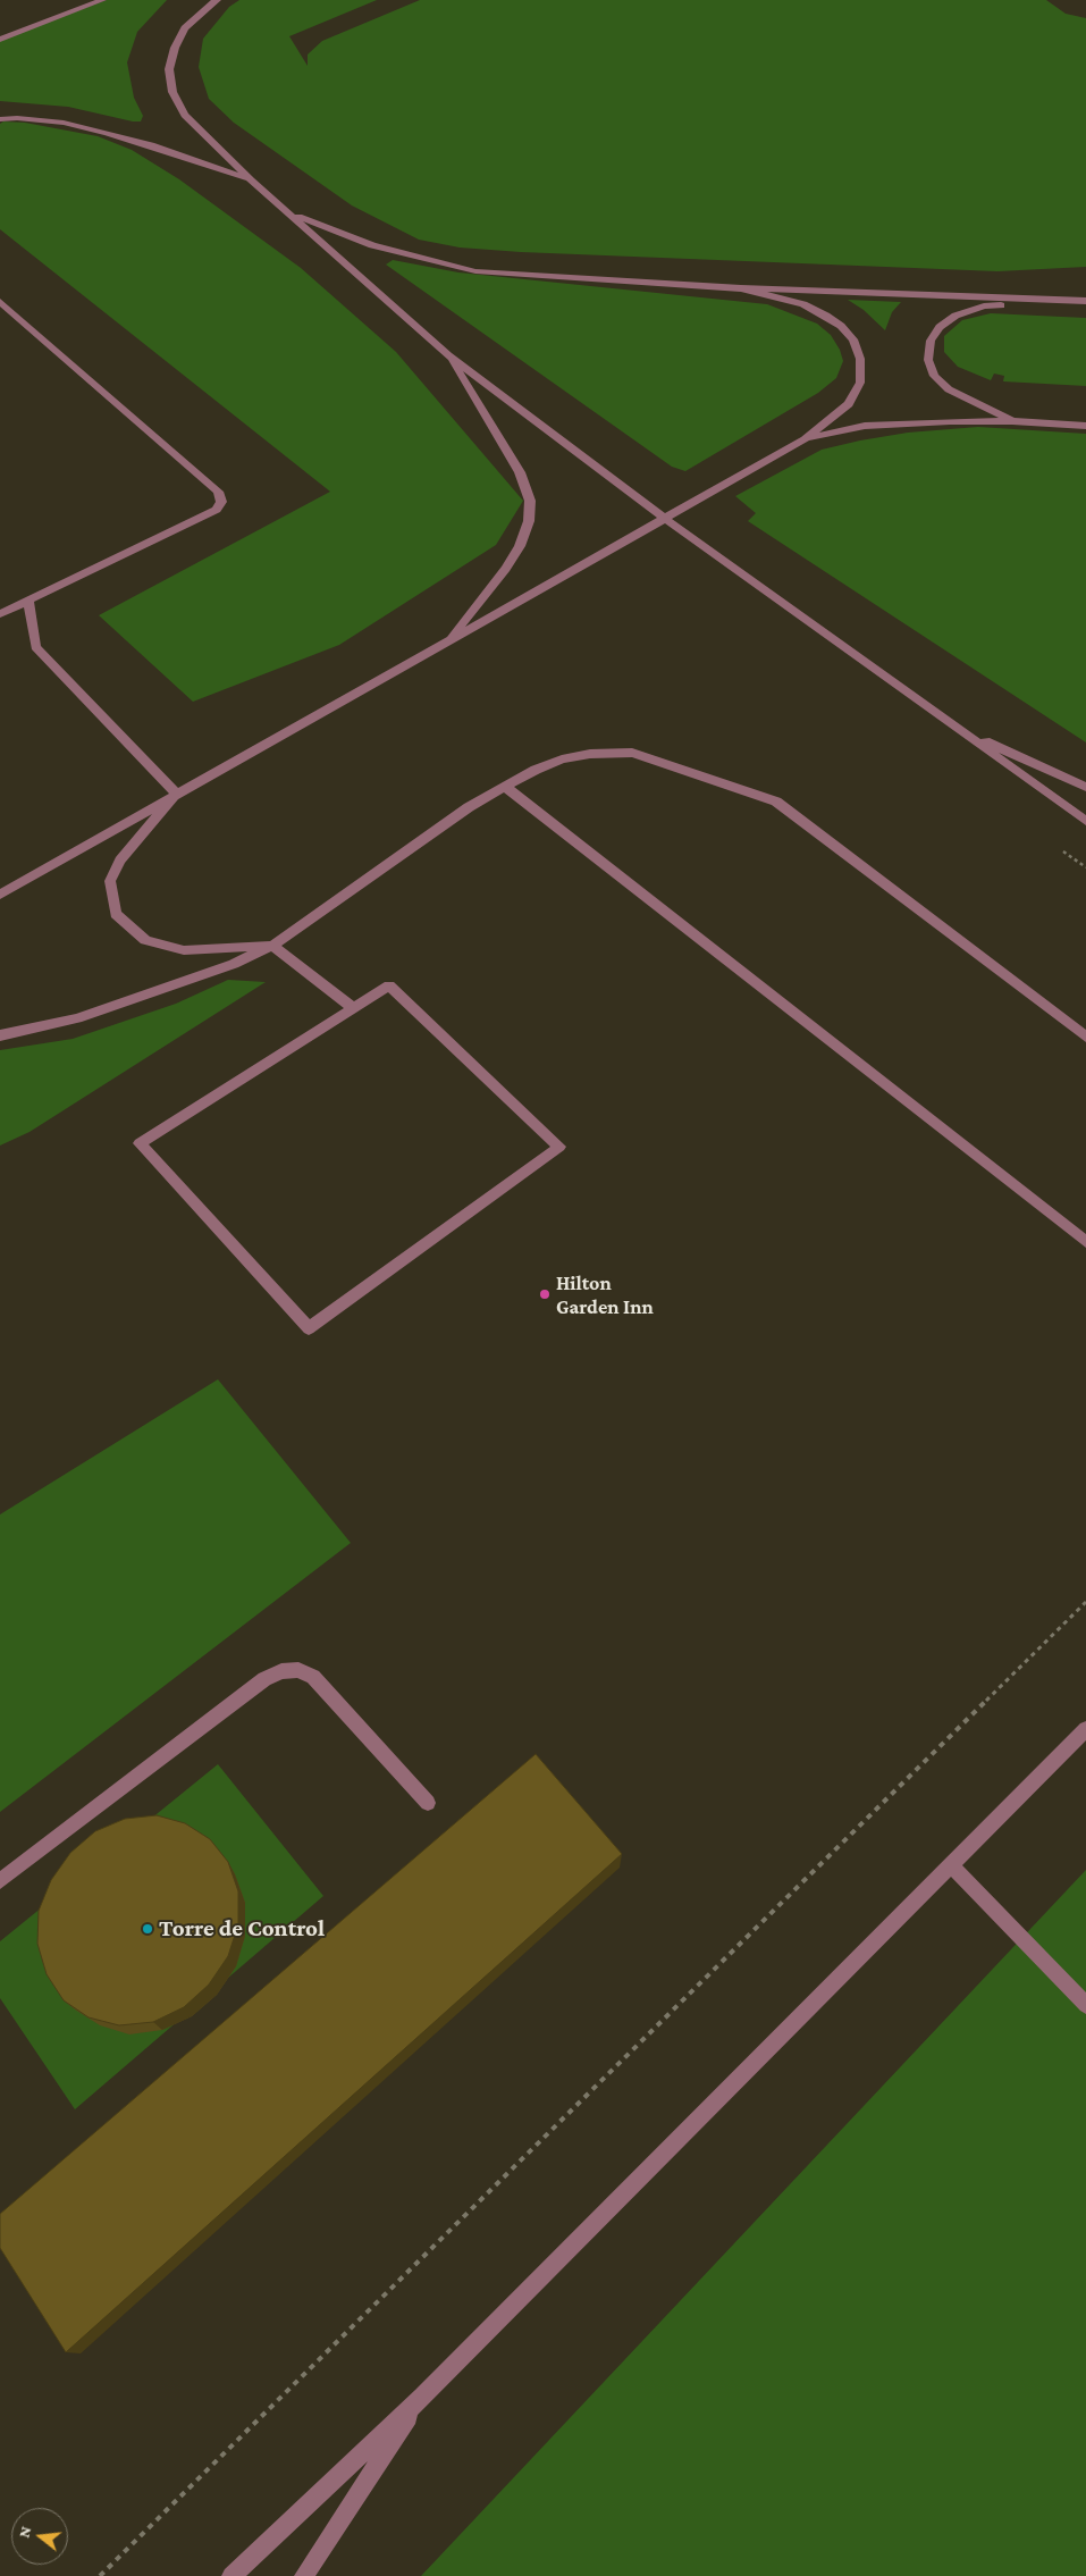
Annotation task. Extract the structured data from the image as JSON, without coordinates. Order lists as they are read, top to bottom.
{
  "places": ["Hilton Garden Inn", "Torre de Control"],
  "north": "left"
}
